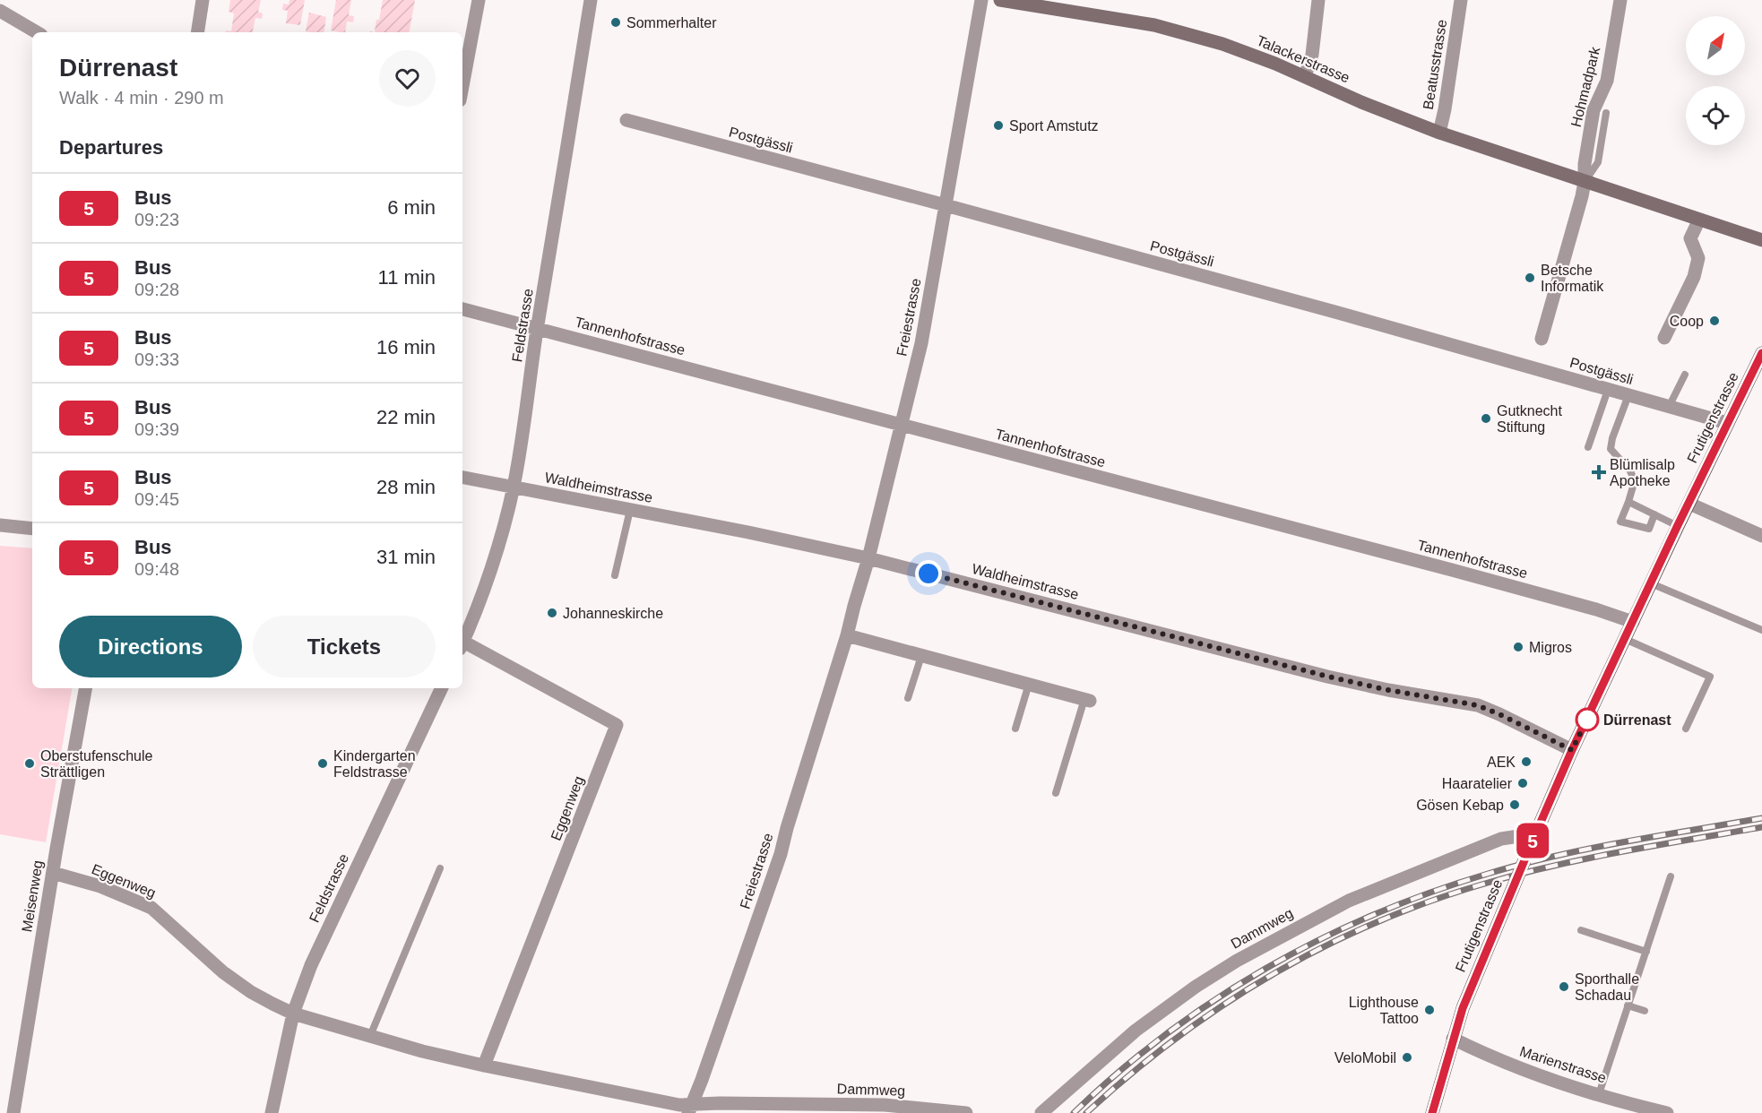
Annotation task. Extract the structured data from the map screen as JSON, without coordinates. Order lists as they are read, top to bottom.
{
  "streets": {
    "main road": ["Talackerstrasse", "Frutigenstrasse"],
    "street": [
      "Beatusstrasse",
      "Hohmadpark",
      "Postgässli",
      "Freiestrasse",
      "Feldstrasse",
      "Tannenhofstrasse",
      "Waldheimstrasse",
      "Eggenweg",
      "Meisenweg",
      "Dammweg",
      "Marienstrasse"
    ]
  },
  "crossings": [
    ["Talackerstrasse", "Beatusstrasse"],
    ["Talackerstrasse", "Hohmadpark"],
    ["Postgässli", "Freiestrasse"],
    ["Postgässli", "Frutigenstrasse"],
    ["Freiestrasse", "Tannenhofstrasse"],
    ["Freiestrasse", "Waldheimstrasse"],
    ["Freiestrasse", "Eggenweg"],
    ["Freiestrasse", "Dammweg"],
    ["Feldstrasse", "Tannenhofstrasse"],
    ["Feldstrasse", "Waldheimstrasse"],
    ["Feldstrasse", "Eggenweg"],
    ["Tannenhofstrasse", "Frutigenstrasse"],
    ["Frutigenstrasse", "Waldheimstrasse"],
    ["Frutigenstrasse", "Dammweg"],
    ["Frutigenstrasse", "Marienstrasse"],
    ["Eggenweg", "Meisenweg"],
    ["Eggenweg", "Dammweg"]
  ],
  "places": {
    "other": [
      "Sommerhalter",
      "Sport Amstutz",
      "Betsche Informatik",
      "Coop",
      "Gutknecht Stiftung",
      "Johanneskirche",
      "Migros",
      "Dürrenast",
      "AEK",
      "Oberstufenschule Strättligen",
      "Kindergarten Feldstrasse",
      "Haaratelier",
      "Gösen Kebap",
      "Sporthalle Schadau",
      "Lighthouse Tattoo",
      "VeloMobil"
    ],
    "health": ["Blümlisalp Apotheke"]
  },
  "lines": ["bus line 5"],
  "north": "top right",
  "page": {
    "on_map": "5",
    "heading": [
      ["Dürrenast", "Walk · 4 min · 290 m"],
      "Departures"
    ],
    "list": [
      {
        "mark": "5",
        "name": "Bus",
        "note": "09:23",
        "value": "6 min"
      },
      {
        "mark": "5",
        "name": "Bus",
        "note": "09:28",
        "value": "11 min"
      },
      {
        "mark": "5",
        "name": "Bus",
        "note": "09:33",
        "value": "16 min"
      },
      {
        "mark": "5",
        "name": "Bus",
        "note": "09:39",
        "value": "22 min"
      },
      {
        "mark": "5",
        "name": "Bus",
        "note": "09:45",
        "value": "28 min"
      },
      {
        "mark": "5",
        "name": "Bus",
        "note": "09:48",
        "value": "31 min"
      }
    ],
    "buttons": ["Directions", "Tickets"]
  }
}
